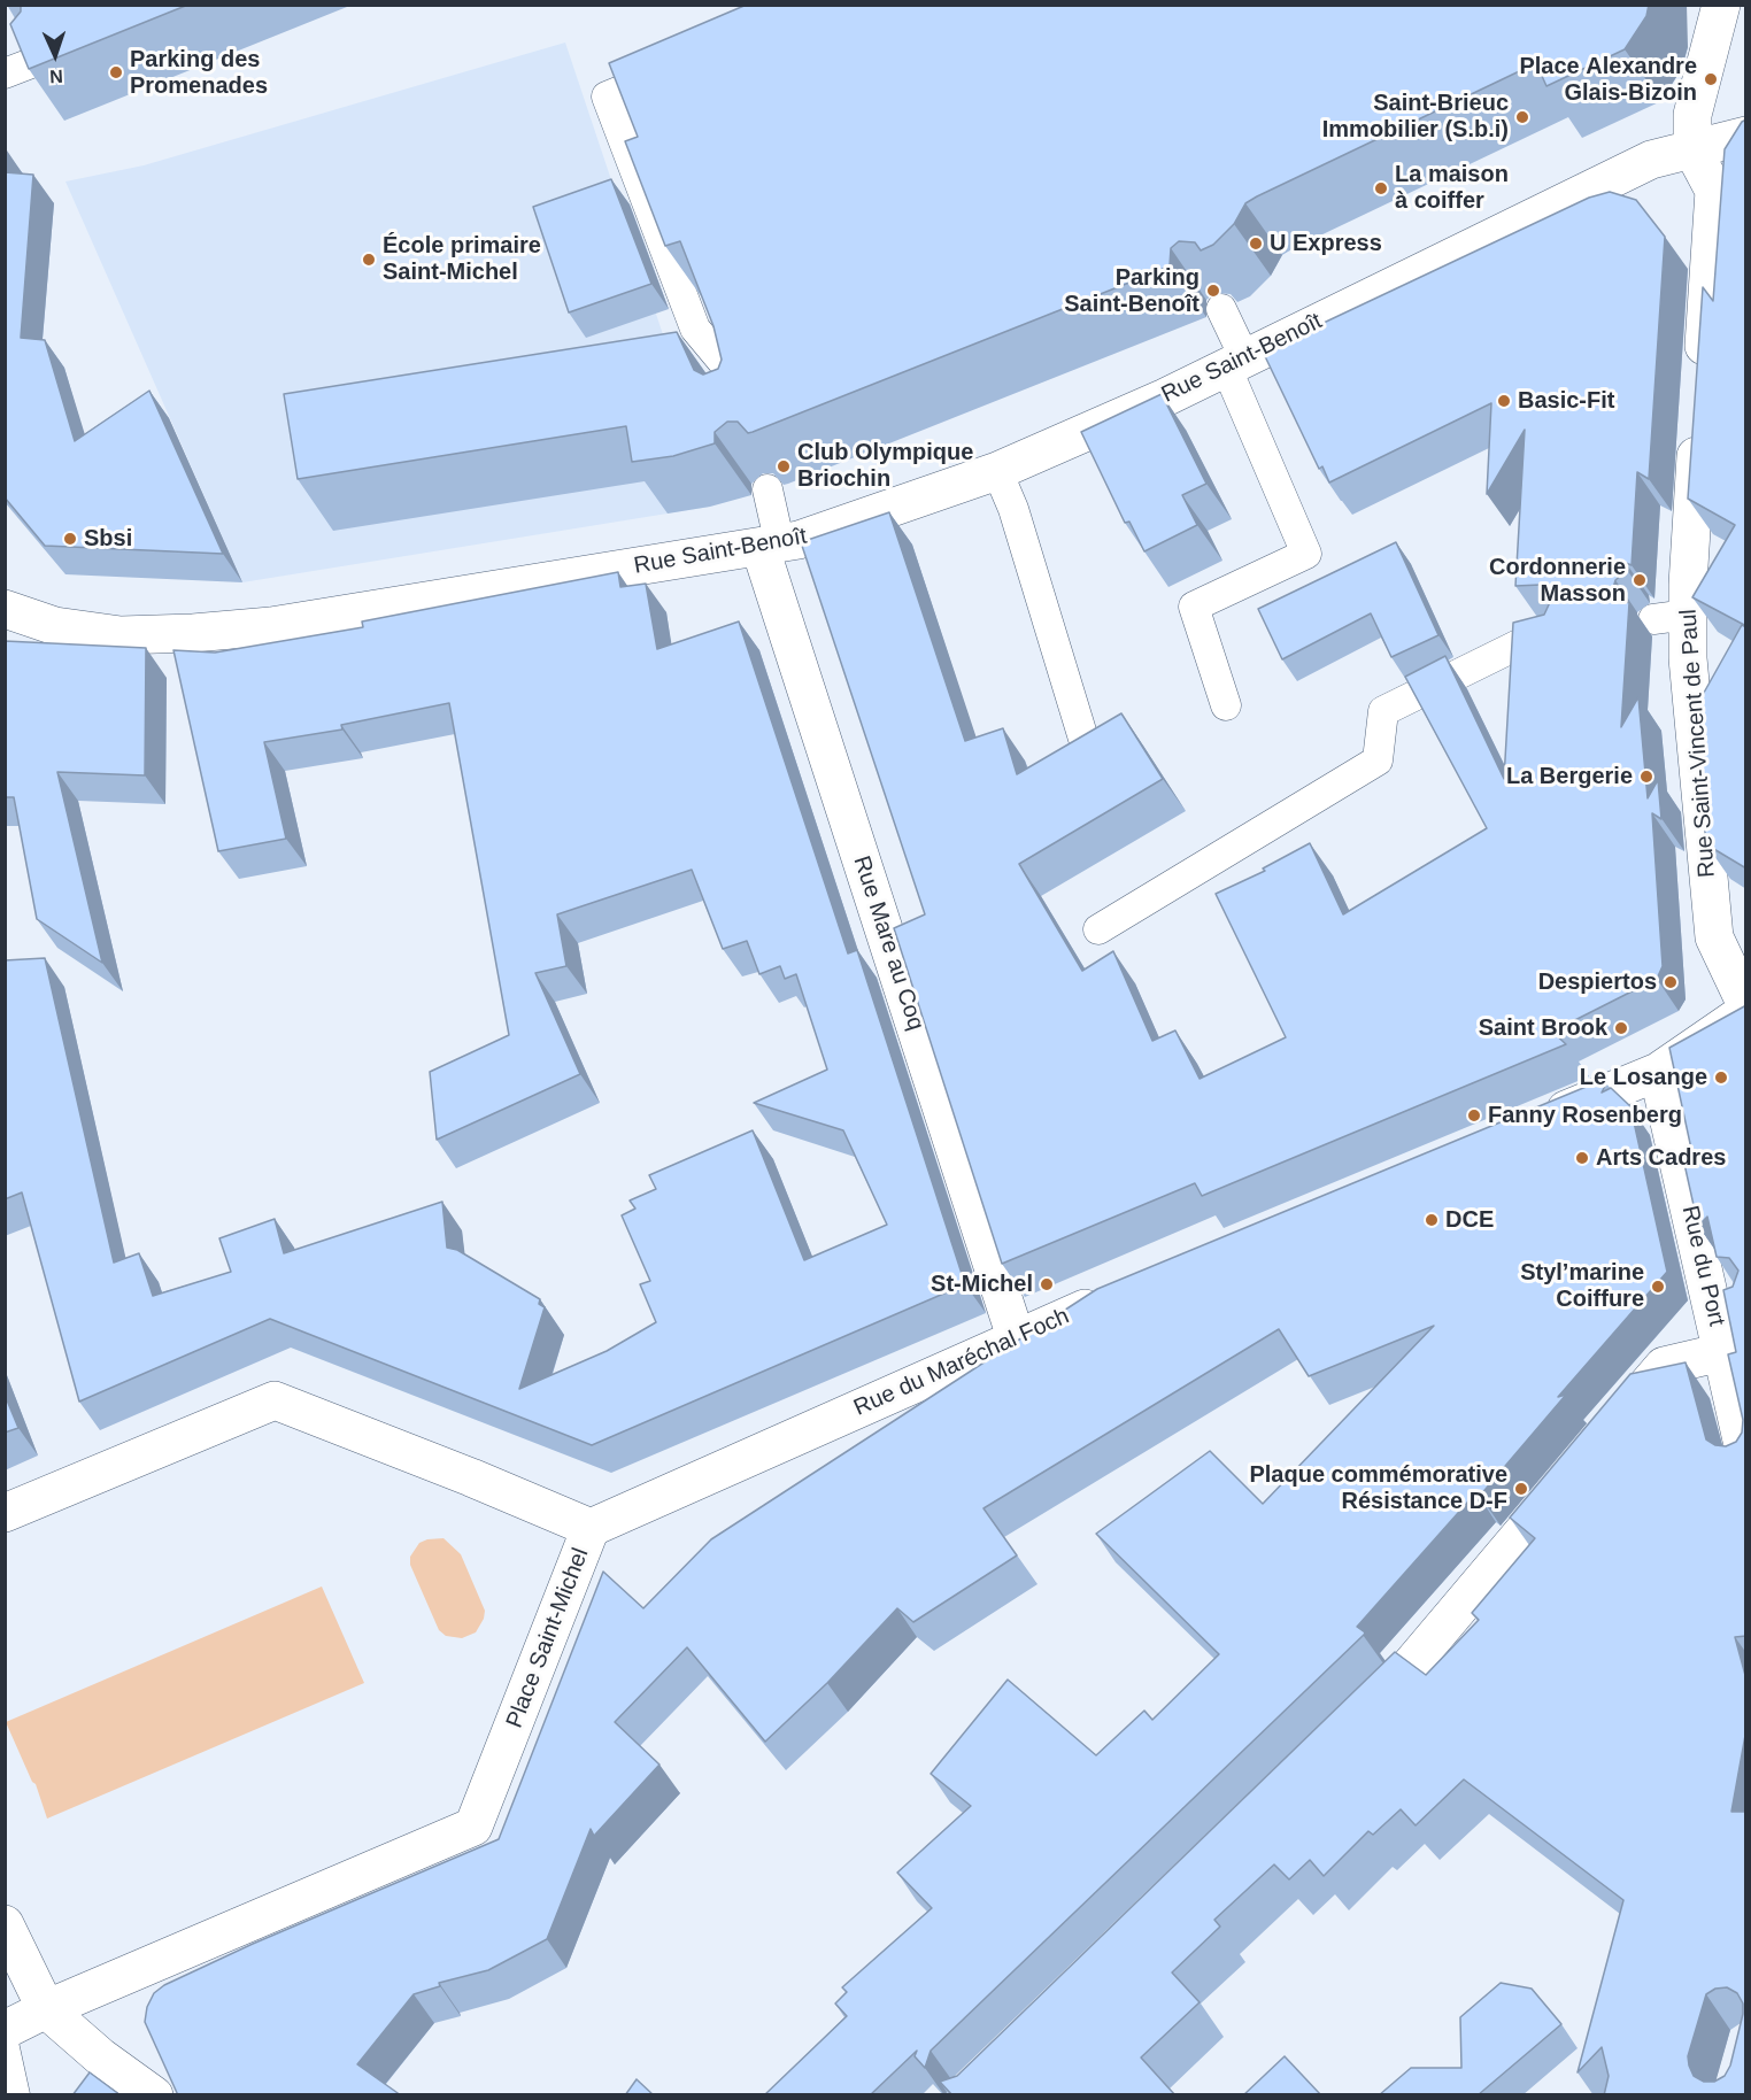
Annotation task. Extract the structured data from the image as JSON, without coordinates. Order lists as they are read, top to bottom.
{
  "streets": {
    "street": [
      "Rue Saint-Benoît",
      "Rue Saint-Vincent de Paul",
      "Rue Mare au Coq",
      "Rue du Port",
      "Rue du Maréchal Foch",
      "Place Saint-Michel"
    ]
  },
  "crossings": [
    ["Rue Saint-Benoît", "Rue Mare au Coq"],
    ["Rue Mare au Coq", "Rue du Maréchal Foch"],
    ["Rue du Maréchal Foch", "Place Saint-Michel"]
  ],
  "places": [
    "Parking des Promenades",
    "Place Alexandre Glais-Bizoin",
    "Saint-Brieuc Immobilier (S.b.i)",
    "La maison à coiffer",
    "U Express",
    "École primaire Saint-Michel",
    "Parking Saint-Benoît",
    "Basic-Fit",
    "Club Olympique Briochin",
    "Sbsi",
    "Cordonnerie Masson",
    "La Bergerie",
    "Despiertos",
    "Saint Brook",
    "Le Losange",
    "Fanny Rosenberg",
    "Arts Cadres",
    "DCE",
    "St-Michel",
    "Styl’marine Coiffure",
    "Plaque commémorative Résistance D-F"
  ],
  "north": "bottom"
}
